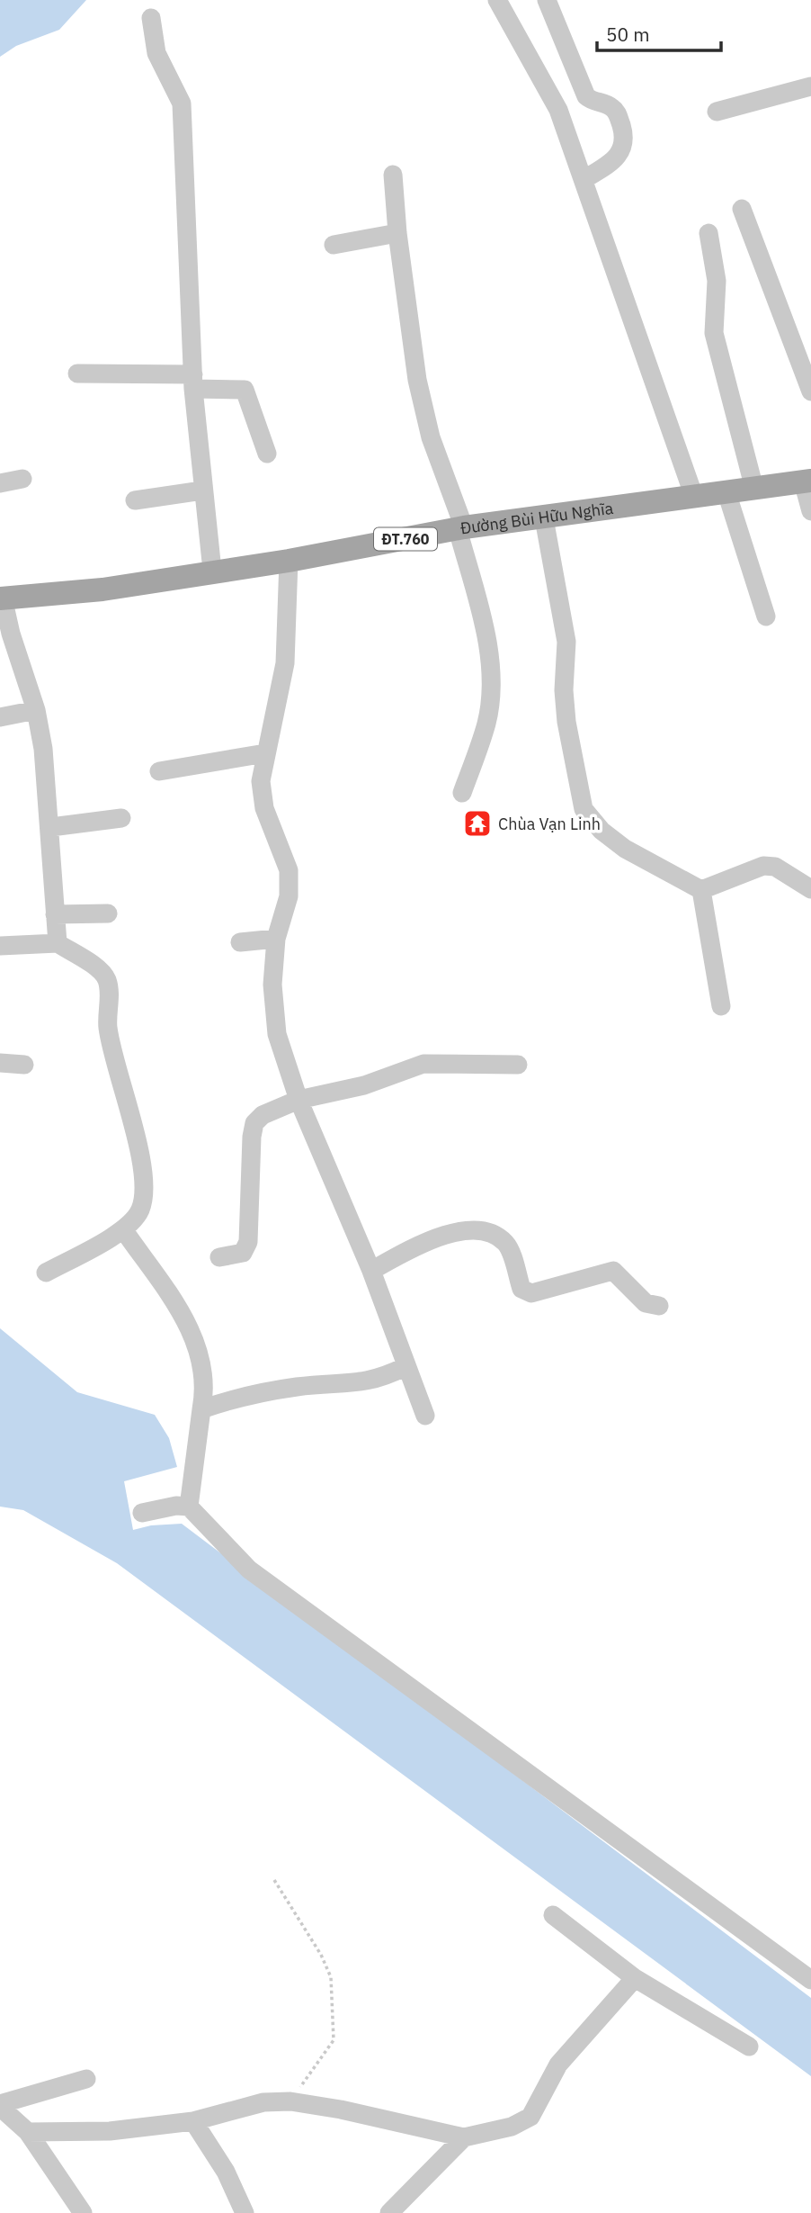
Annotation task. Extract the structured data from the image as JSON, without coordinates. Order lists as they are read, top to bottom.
{
  "streets": {
    "main road": ["Đường Bùi Hữu Nghĩa", "ĐT.760"]
  },
  "places": {
    "temple": ["Chùa Vạn Linh"]
  },
  "scale_bar": "50 m"
}
